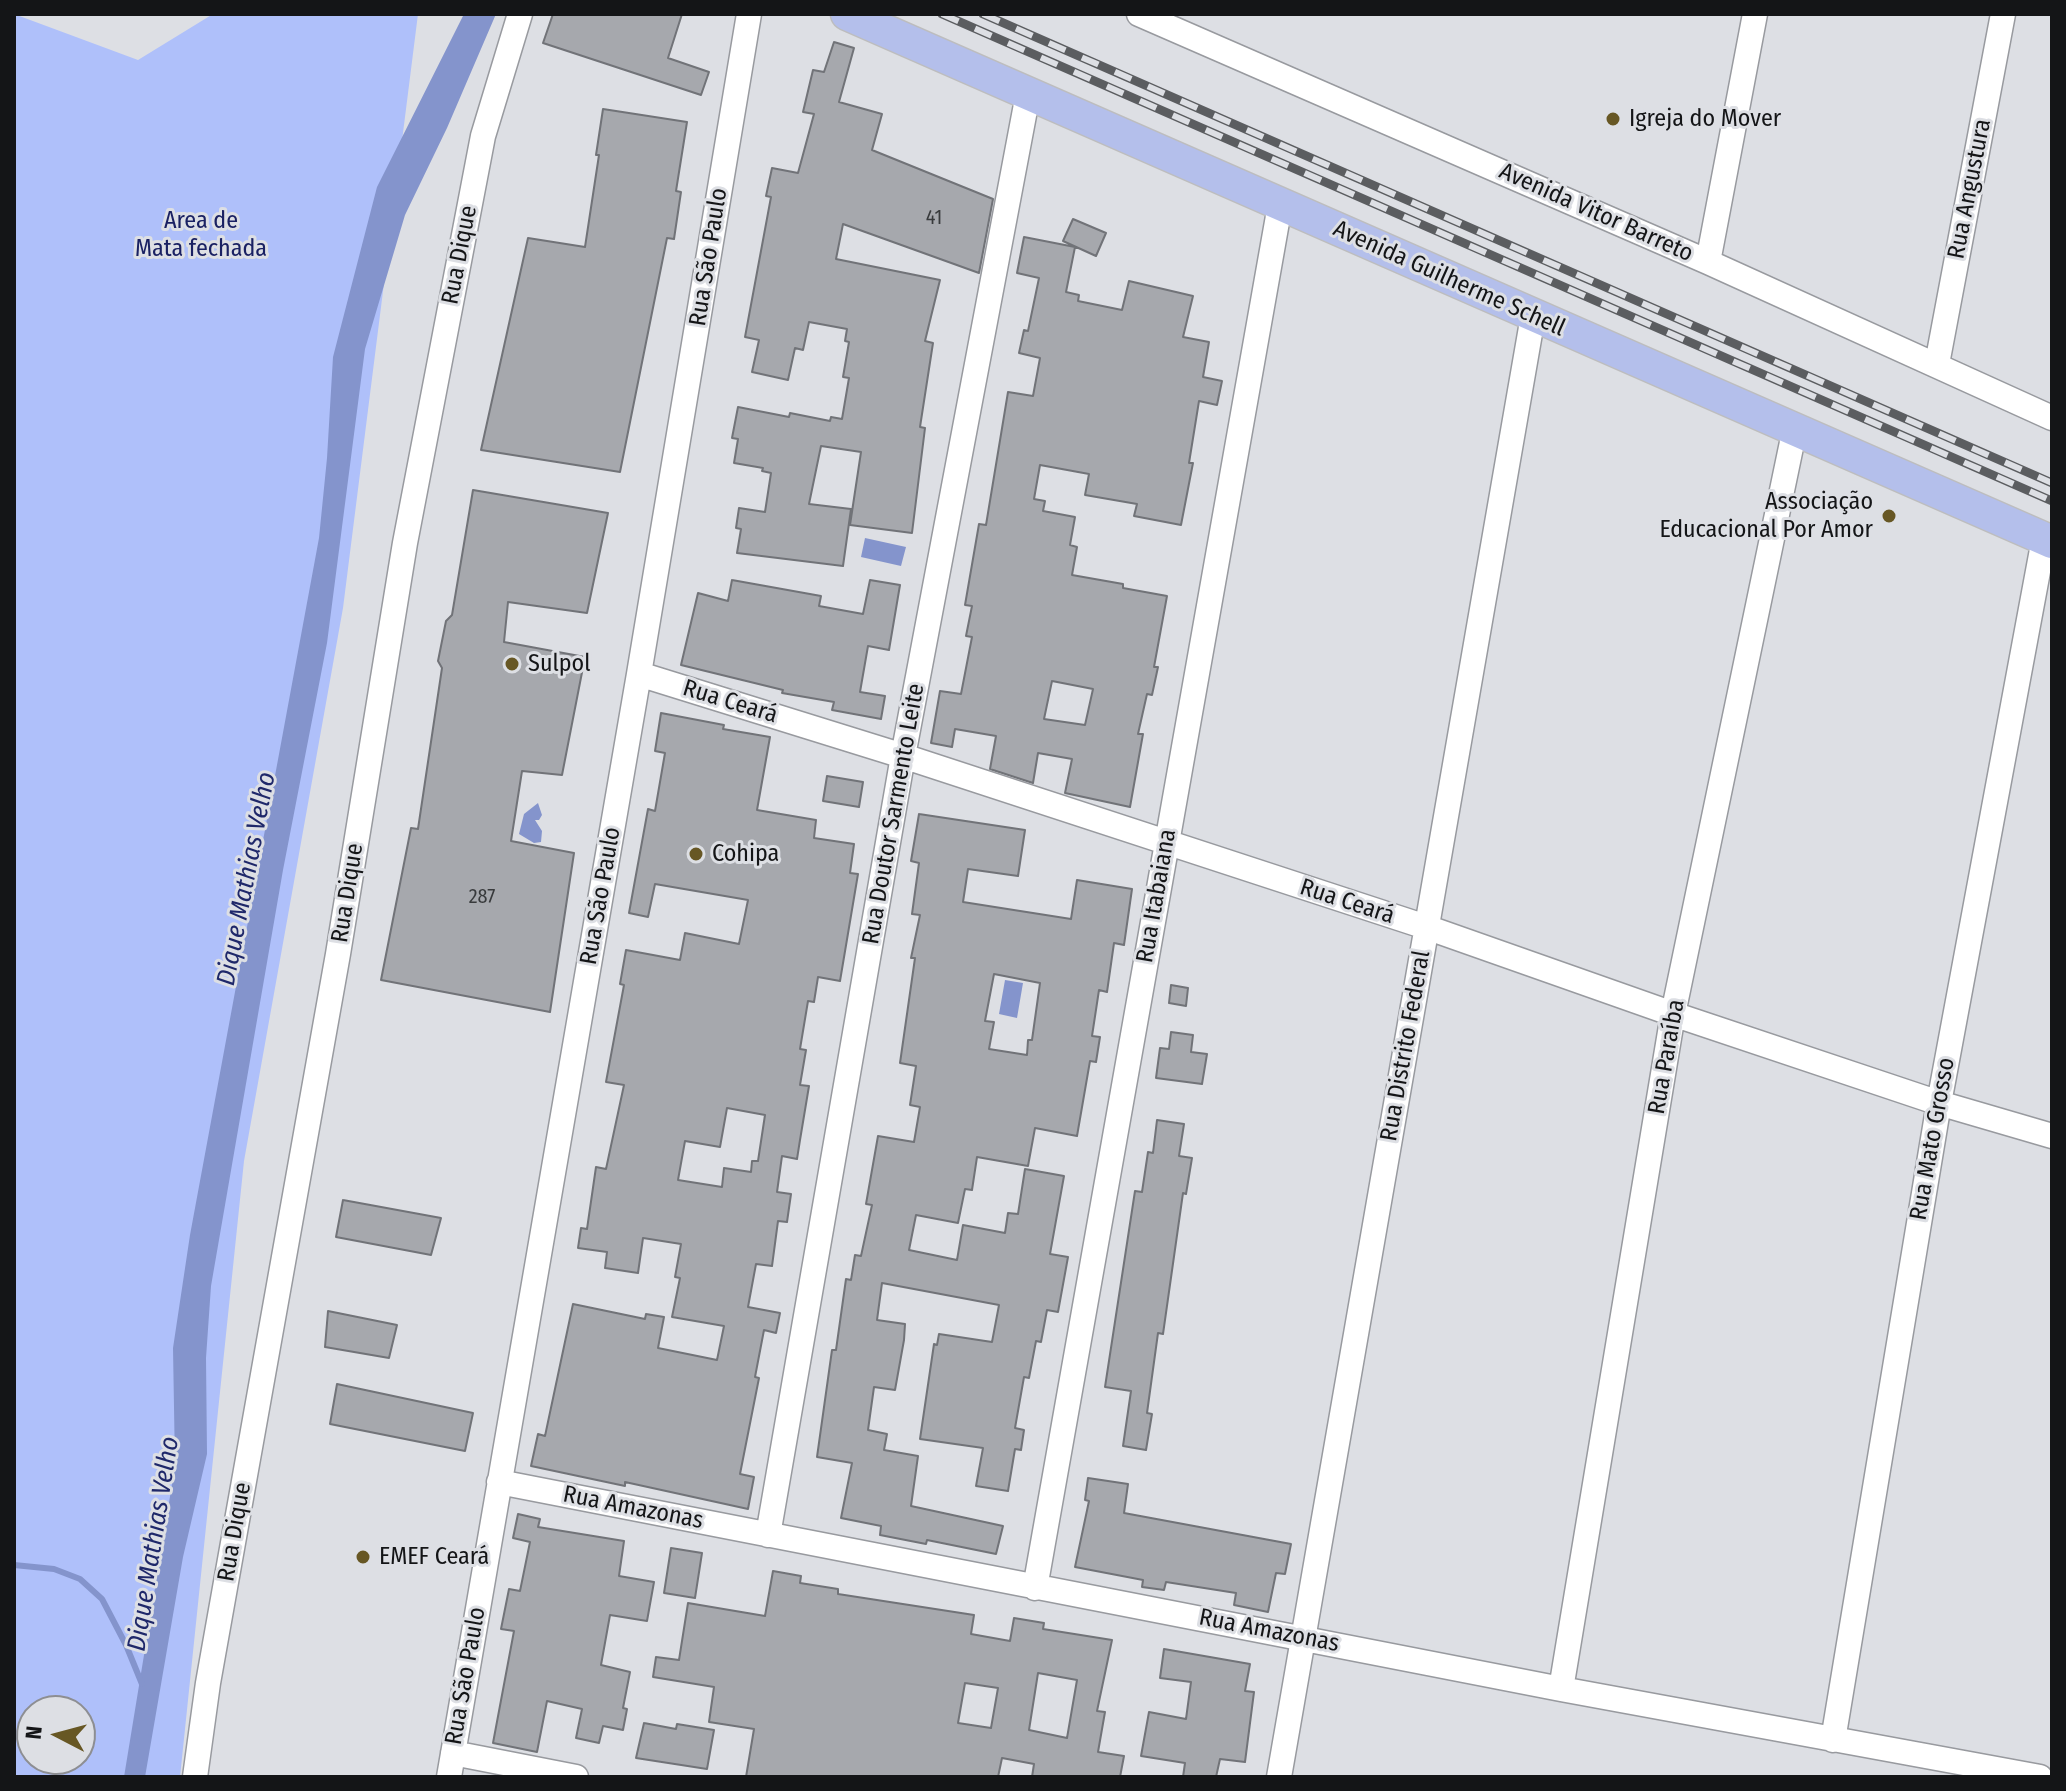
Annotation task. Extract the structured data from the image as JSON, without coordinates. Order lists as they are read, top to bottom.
{
  "streets": {
    "main road": ["Avenida Guilherme Schell"],
    "street": [
      "Rua Angustura",
      "Avenida Vitor Barreto",
      "Rua Dique",
      "Rua São Paulo",
      "Rua Ceará",
      "Rua Doutor Sarmento Leite",
      "Rua Itabaiana",
      "Rua Distrito Federal",
      "Rua Paraíba",
      "Rua Mato Grosso",
      "Rua Amazonas"
    ]
  },
  "crossings": [
    ["Rua Angustura", "Avenida Vitor Barreto"],
    ["Rua São Paulo", "Rua Ceará"],
    ["Rua São Paulo", "Rua Amazonas"],
    ["Avenida Guilherme Schell", "Rua Doutor Sarmento Leite"],
    ["Avenida Guilherme Schell", "Rua Itabaiana"],
    ["Avenida Guilherme Schell", "Rua Distrito Federal"],
    ["Avenida Guilherme Schell", "Rua Paraíba"],
    ["Avenida Guilherme Schell", "Rua Mato Grosso"],
    ["Rua Ceará", "Rua Doutor Sarmento Leite"],
    ["Rua Ceará", "Rua Itabaiana"],
    ["Rua Ceará", "Rua Distrito Federal"],
    ["Rua Ceará", "Rua Paraíba"],
    ["Rua Ceará", "Rua Mato Grosso"],
    ["Rua Doutor Sarmento Leite", "Rua Amazonas"],
    ["Rua Itabaiana", "Rua Amazonas"],
    ["Rua Distrito Federal", "Rua Amazonas"],
    ["Rua Paraíba", "Rua Amazonas"],
    ["Rua Mato Grosso", "Rua Amazonas"]
  ],
  "water": ["Dique Mathias Velho"],
  "parks": ["Area de Mata fechada"],
  "places": [
    "Igreja do Mover",
    "Associação Educacional Por Amor",
    "Sulpol",
    "Cohipa",
    "EMEF Ceará"
  ],
  "house_numbers": ["41", "287"],
  "north": "left"
}
